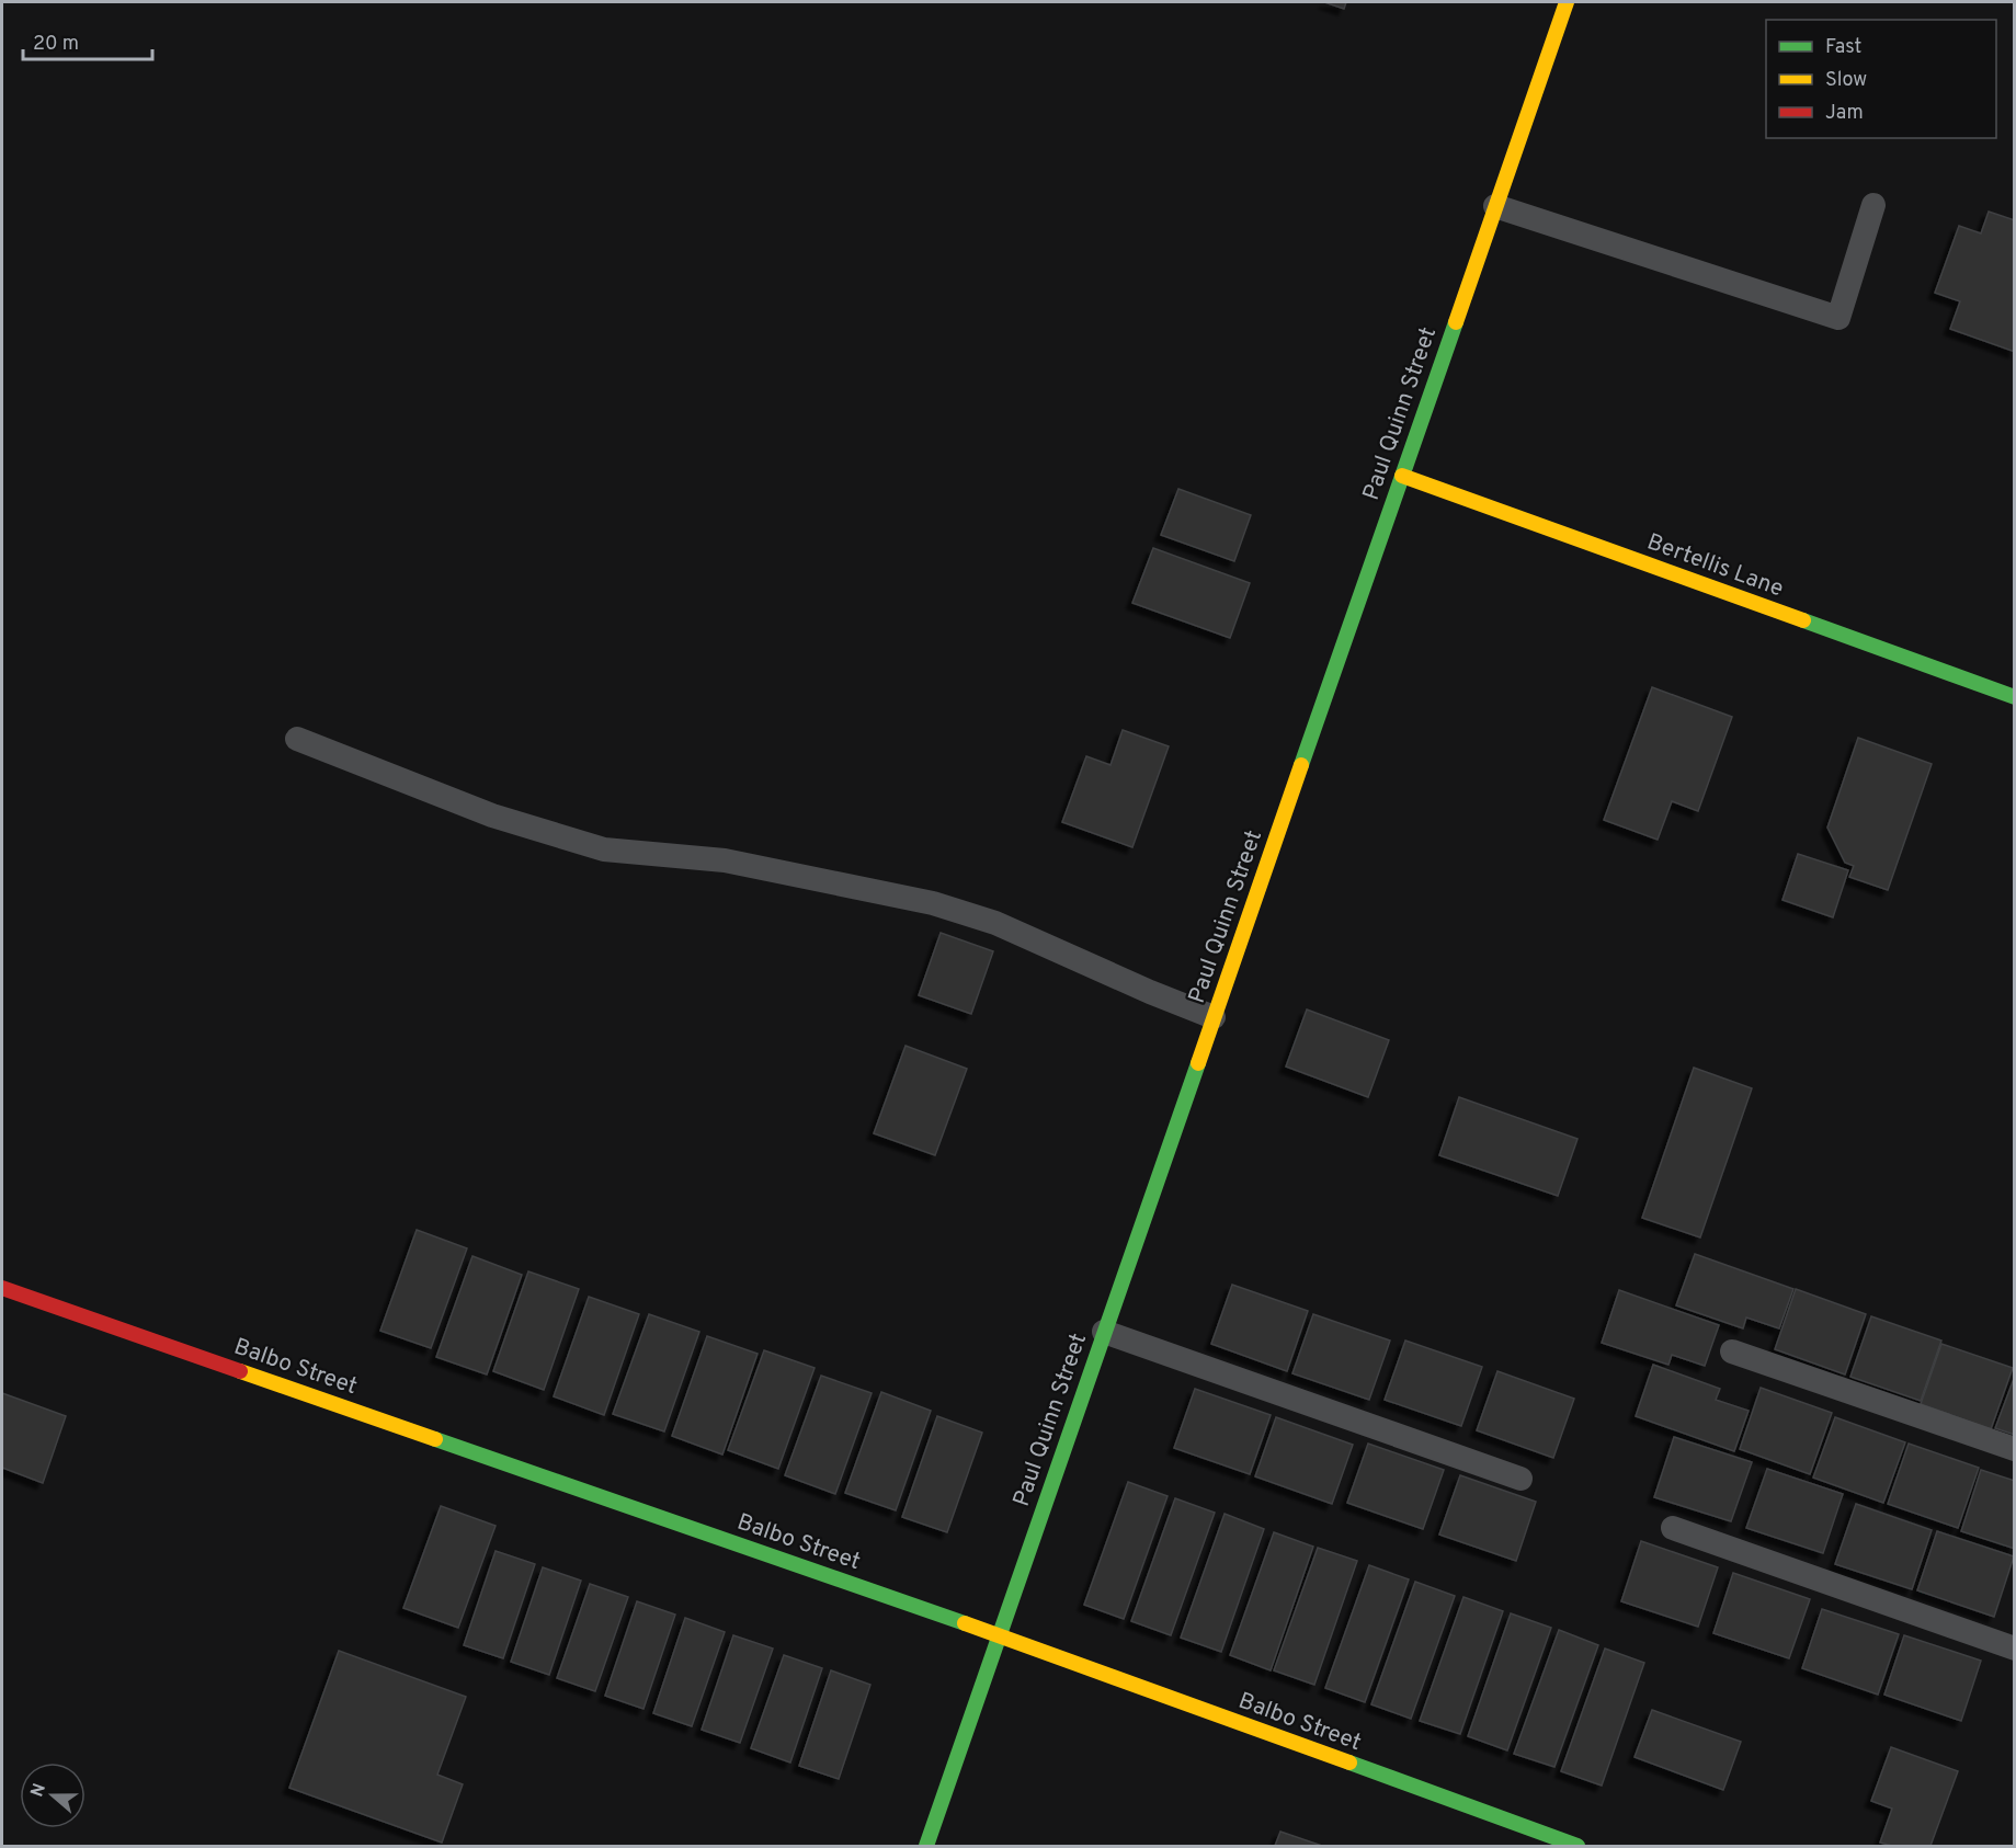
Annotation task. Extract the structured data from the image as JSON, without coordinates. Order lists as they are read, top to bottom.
{
  "streets": {
    "street": ["Paul Quinn Street", "Bertellis Lane", "Balbo Street"]
  },
  "crossings": [
    ["Paul Quinn Street", "Bertellis Lane"],
    ["Paul Quinn Street", "Balbo Street"]
  ],
  "legend": ["Fast", "Slow", "Jam"],
  "scale_bar": "20 m",
  "north": "left"
}
